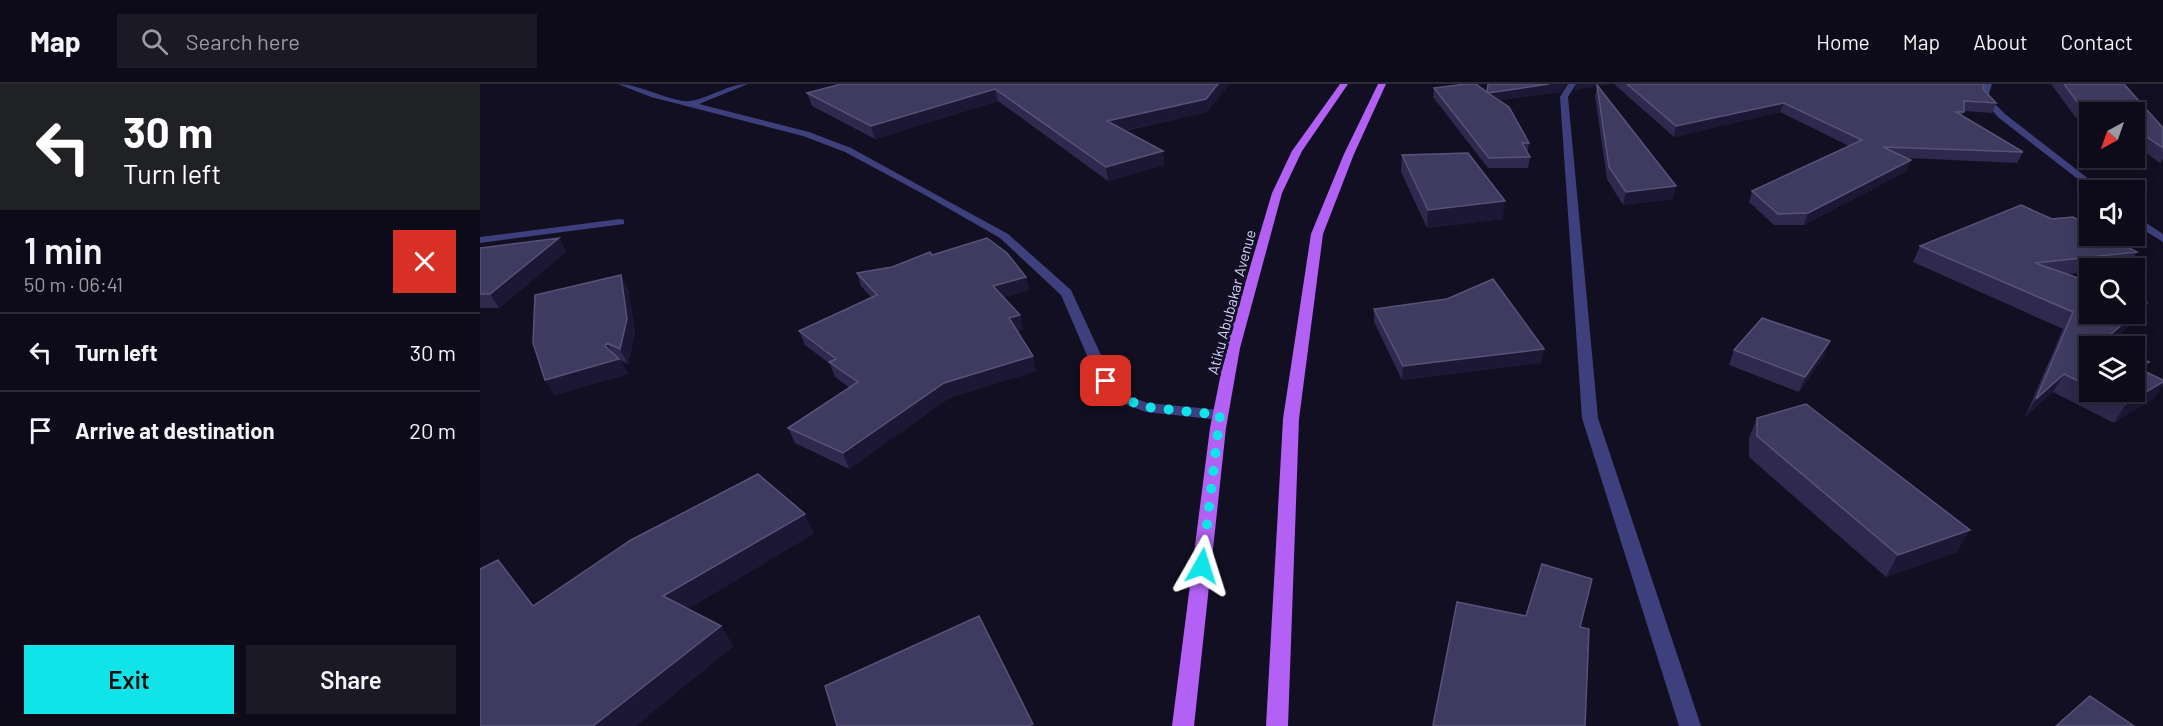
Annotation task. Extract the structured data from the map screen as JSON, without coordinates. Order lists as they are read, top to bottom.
{
  "streets": {
    "main road": ["Atiku Abubakar Avenue"]
  },
  "north": "bottom left",
  "page": {
    "header": "Map",
    "search": "Search here",
    "nav": [
      "Home",
      "Map",
      "About",
      "Contact"
    ],
    "turn": ["30 m", "Turn left"],
    "heading": ["1 min", "50 m · 06:41"],
    "list": [
      {
        "name": "Turn left",
        "value": "30 m"
      },
      {
        "name": "Arrive at destination",
        "value": "20 m"
      }
    ],
    "buttons": ["Exit", "Share"]
  }
}
